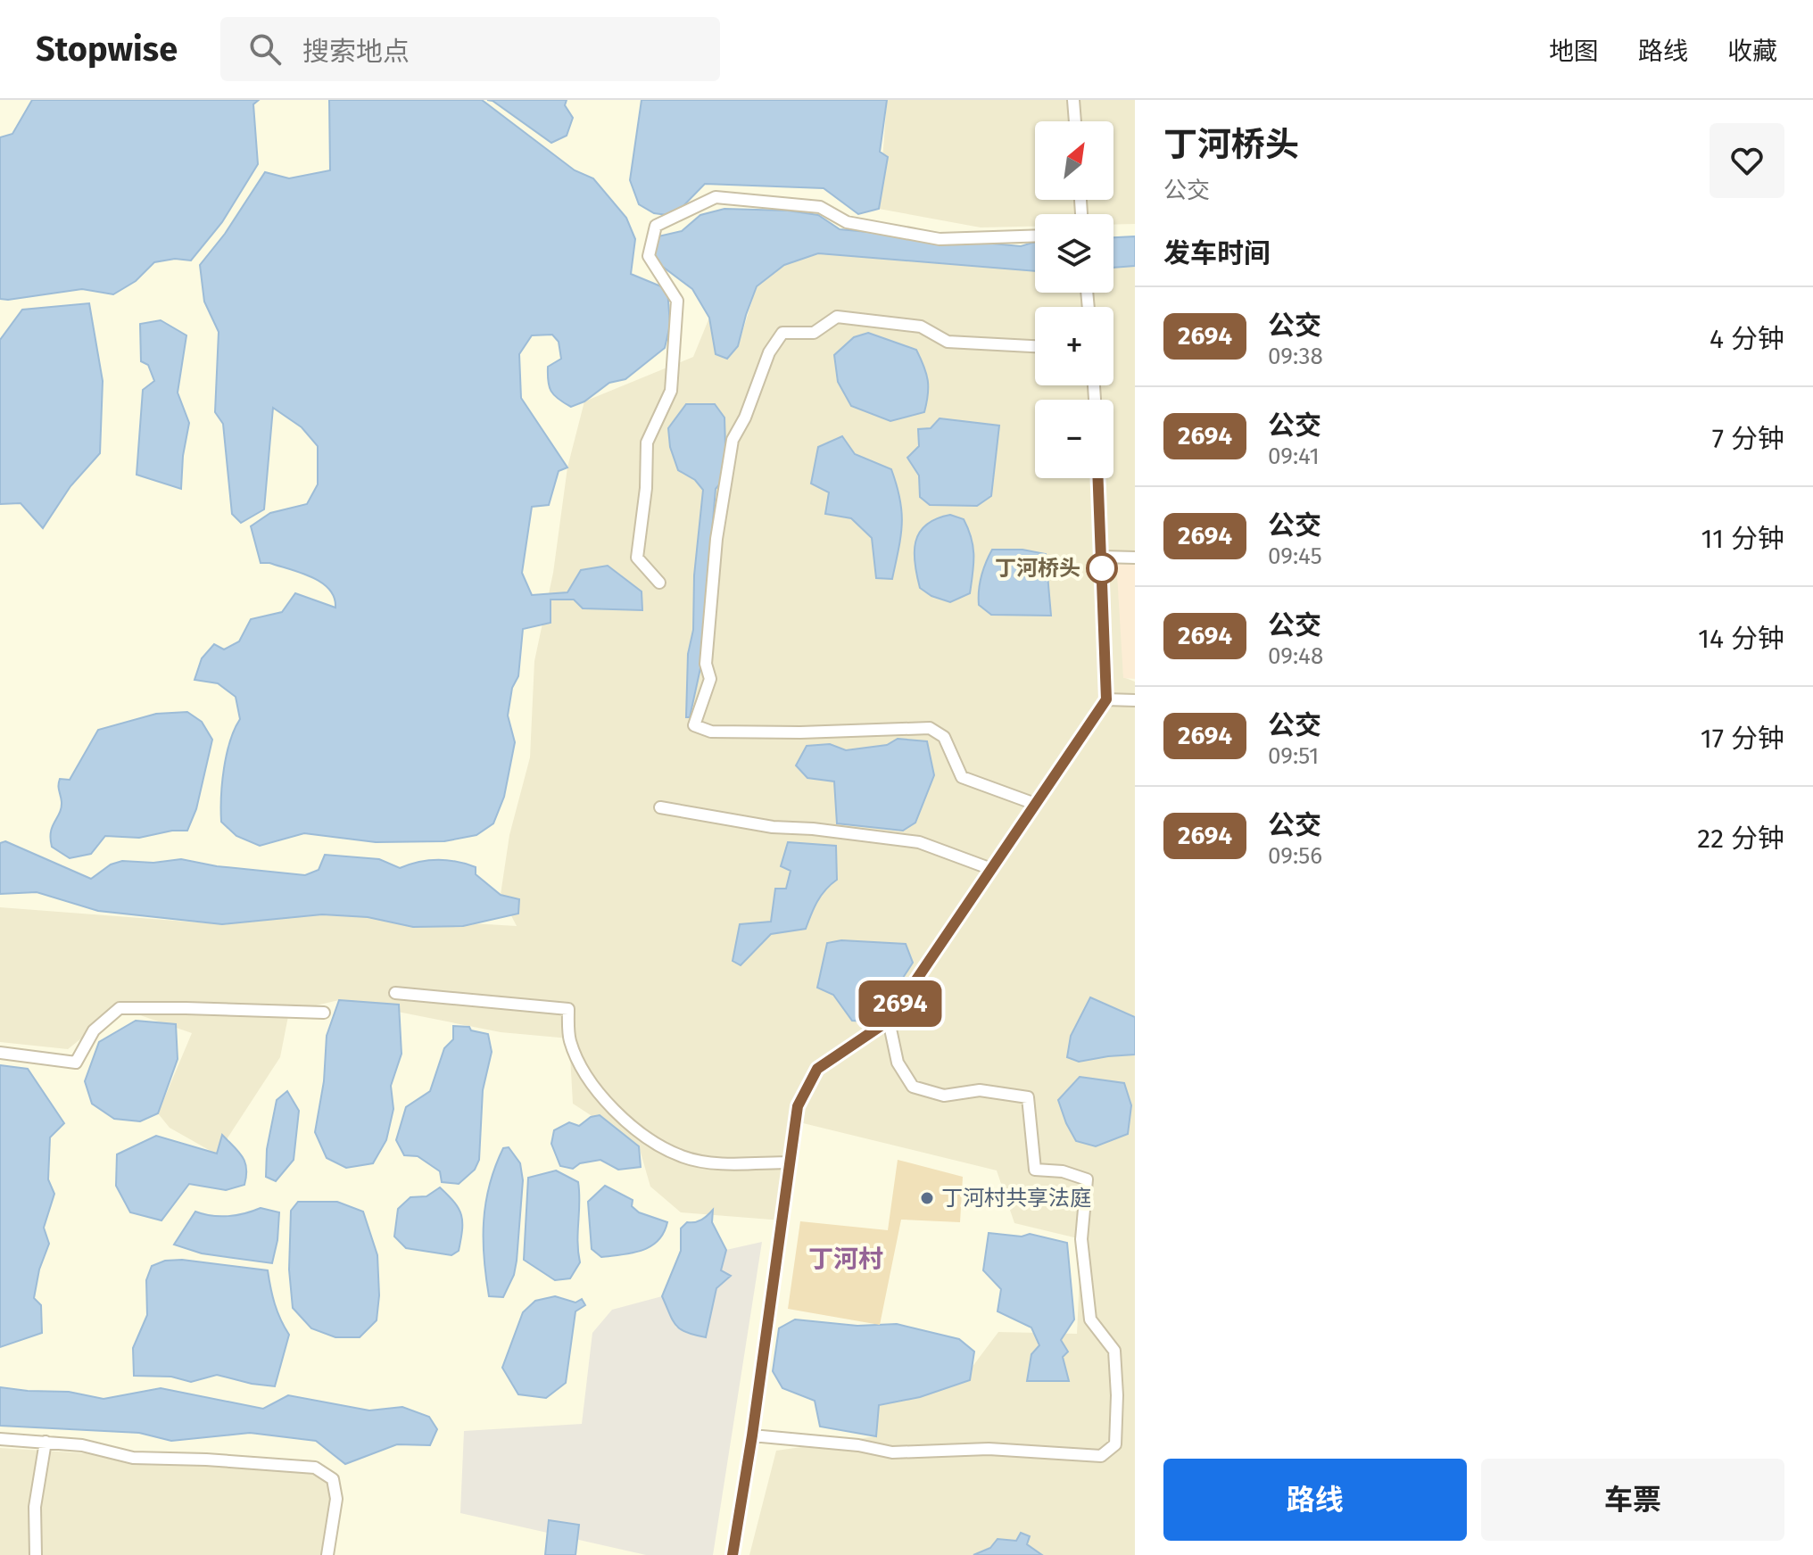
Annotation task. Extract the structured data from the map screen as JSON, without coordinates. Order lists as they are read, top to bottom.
{
  "districts": ["丁河村"],
  "places": ["丁河桥头", "丁河村共享法庭"],
  "lines": ["bus line 2694"],
  "north": "top right",
  "page": {
    "header": "Stopwise",
    "search": "搜索地点",
    "nav": ["地图", "路线", "收藏"],
    "on_map": "2694",
    "heading": [
      ["丁河桥头", "公交"],
      "发车时间"
    ],
    "map_buttons": ["+", "−"],
    "list": [
      {
        "mark": "2694",
        "name": "公交",
        "note": "09:38",
        "value": "4 分钟"
      },
      {
        "mark": "2694",
        "name": "公交",
        "note": "09:41",
        "value": "7 分钟"
      },
      {
        "mark": "2694",
        "name": "公交",
        "note": "09:45",
        "value": "11 分钟"
      },
      {
        "mark": "2694",
        "name": "公交",
        "note": "09:48",
        "value": "14 分钟"
      },
      {
        "mark": "2694",
        "name": "公交",
        "note": "09:51",
        "value": "17 分钟"
      },
      {
        "mark": "2694",
        "name": "公交",
        "note": "09:56",
        "value": "22 分钟"
      }
    ],
    "buttons": ["路线", "车票"]
  }
}
